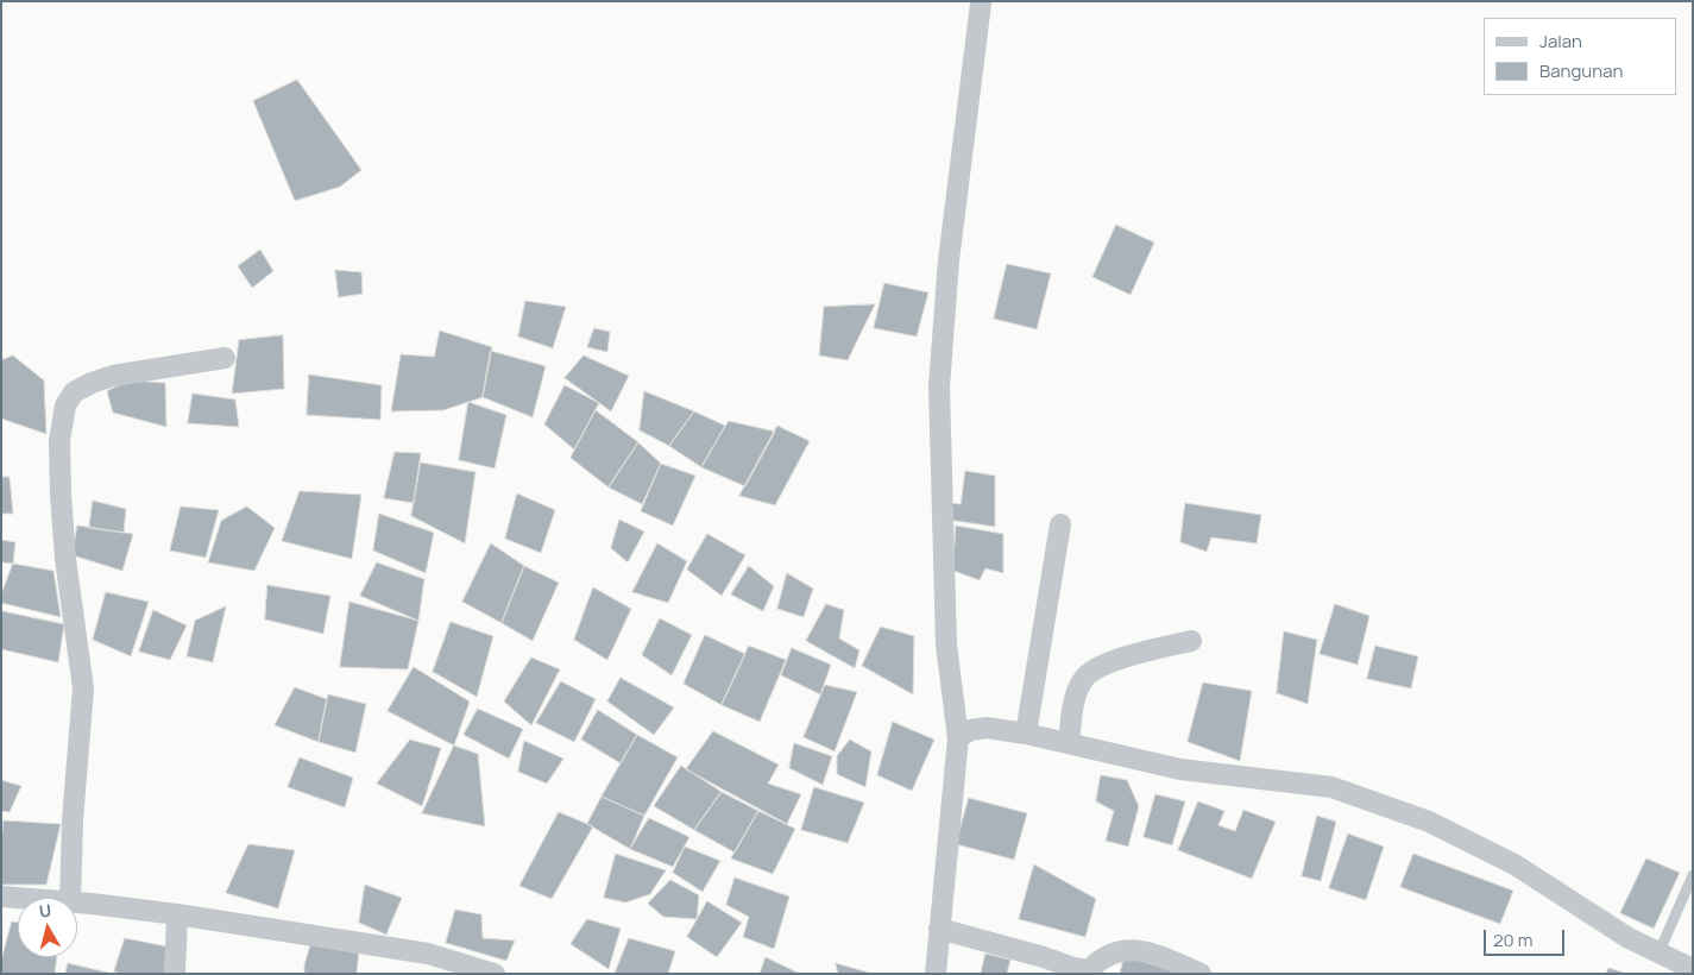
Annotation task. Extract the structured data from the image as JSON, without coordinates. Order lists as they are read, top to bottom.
{
  "legend": ["Jalan", "Bangunan"],
  "scale_bar": "20 m",
  "north": "top"
}
